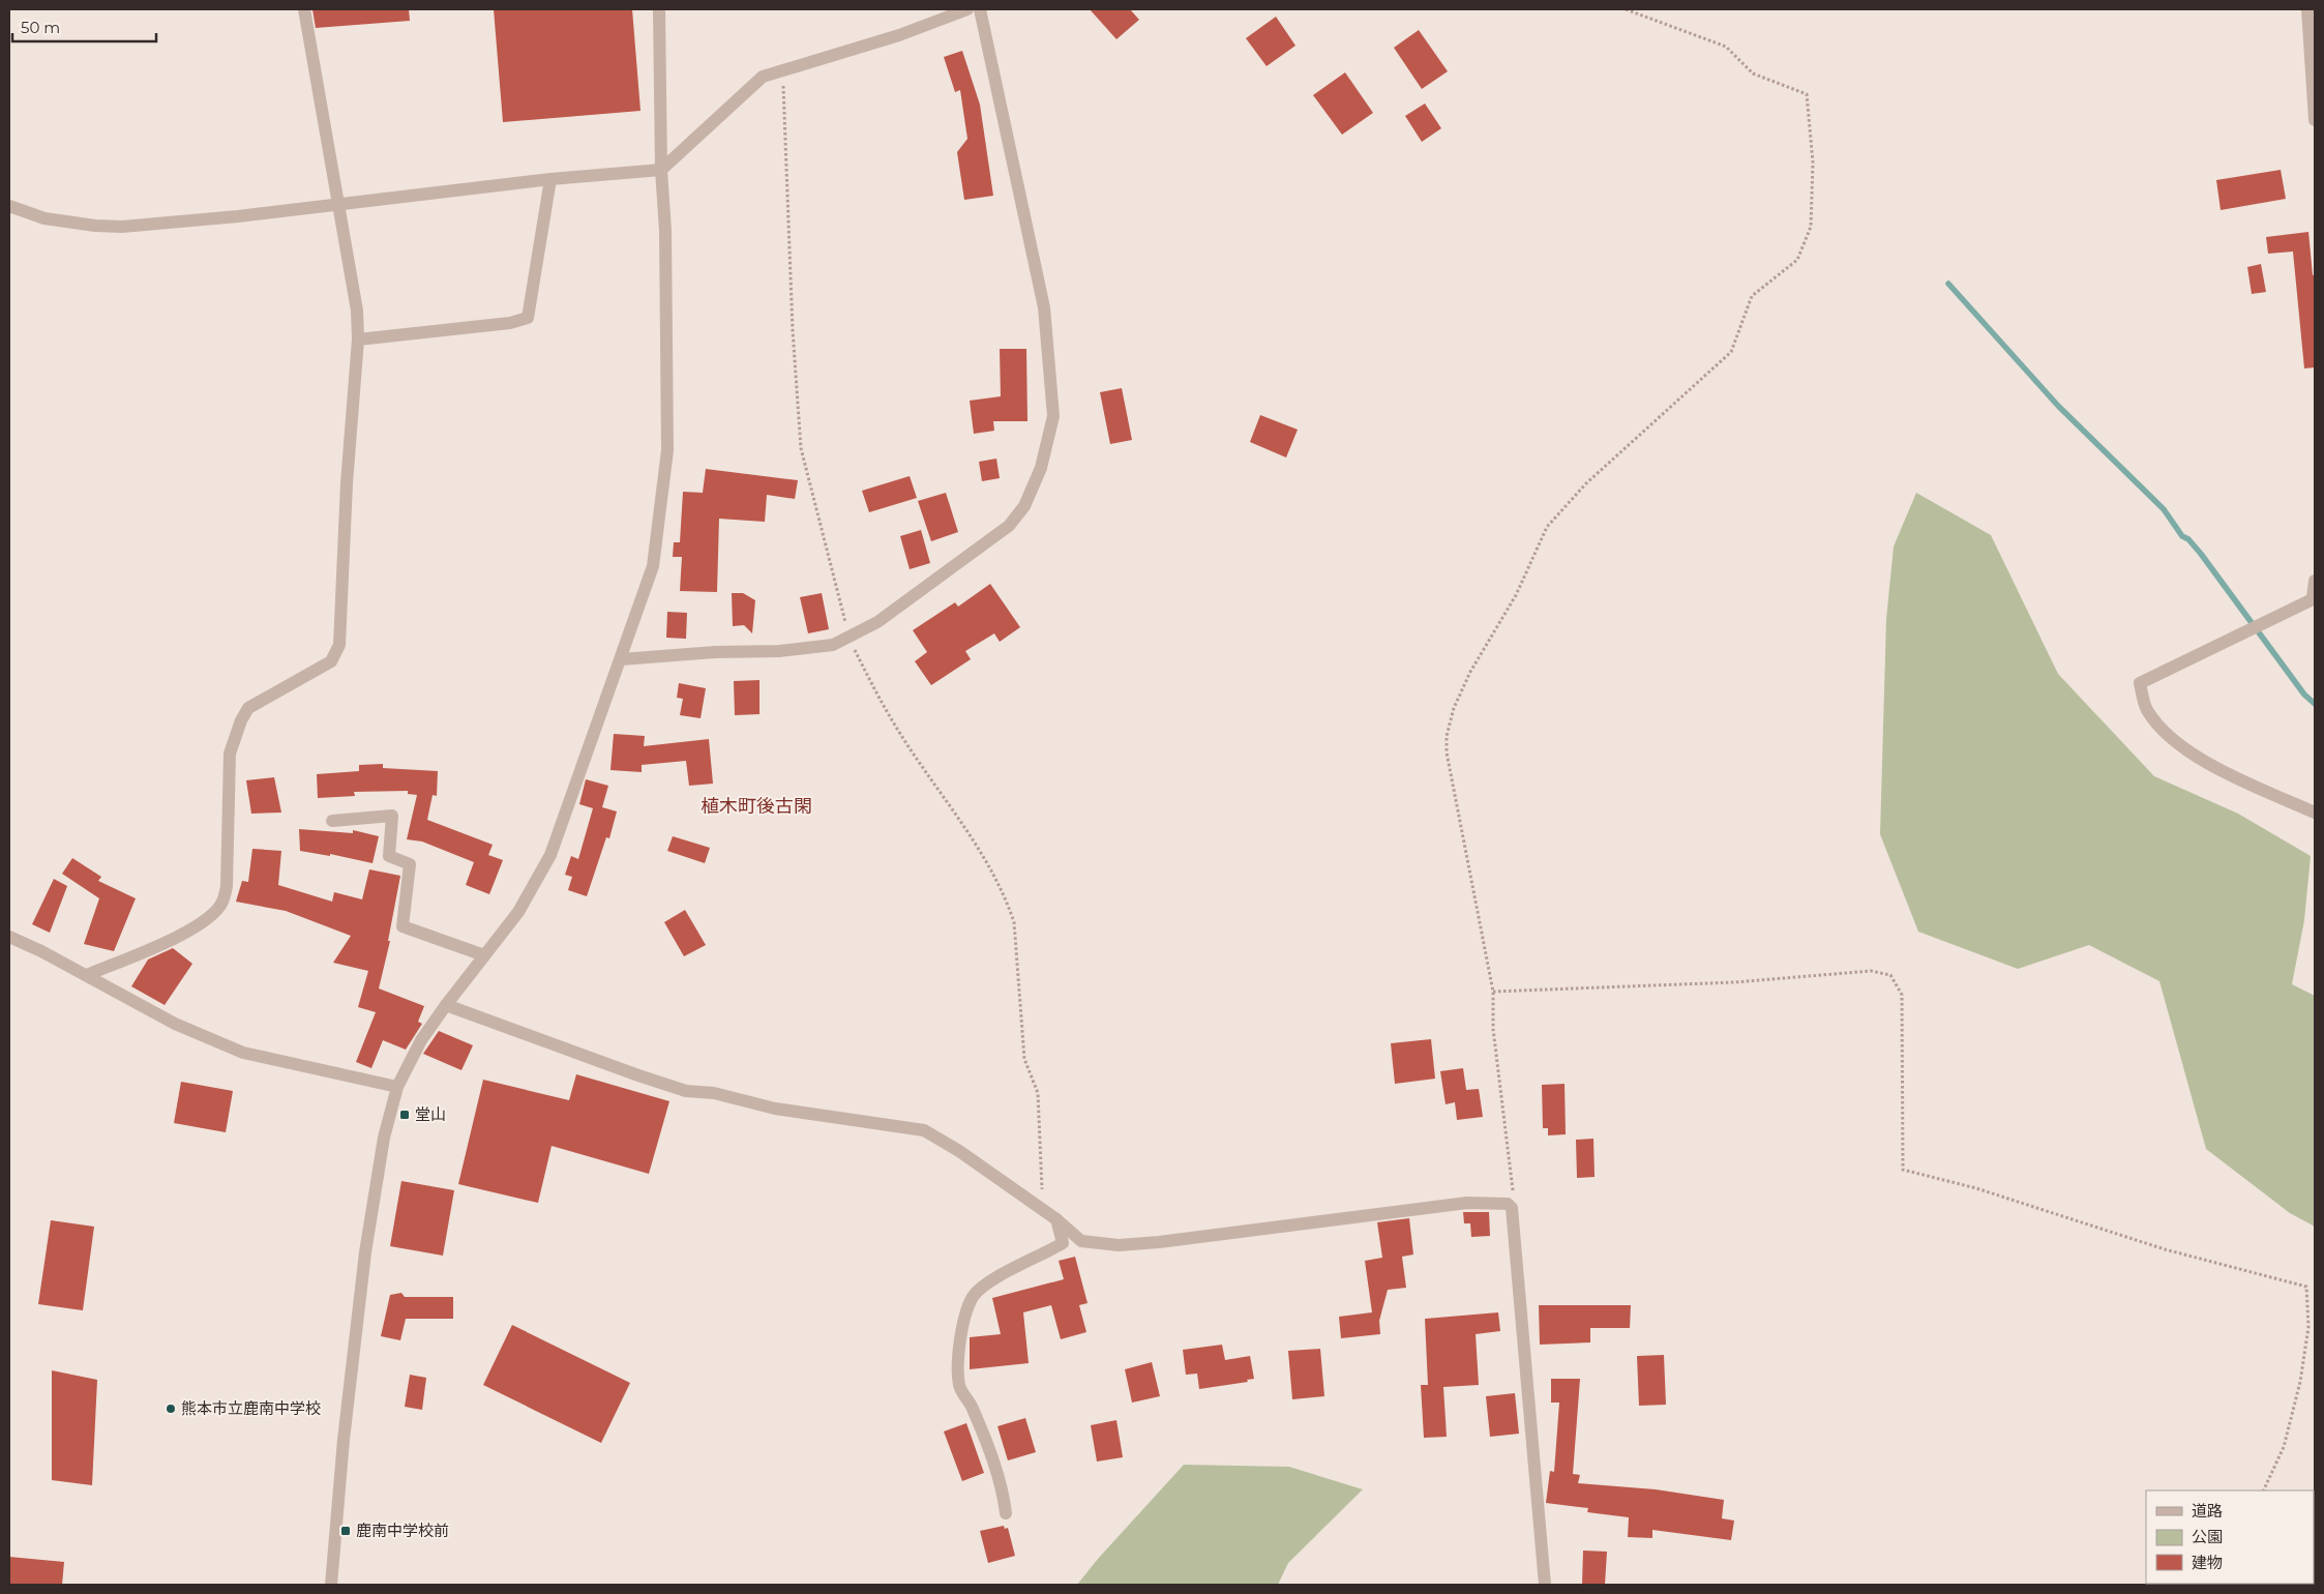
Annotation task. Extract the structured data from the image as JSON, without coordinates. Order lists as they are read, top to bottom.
{
  "districts": ["植木町後古閑"],
  "places": {
    "transit": ["堂山", "鹿南中学校前"],
    "other": ["熊本市立鹿南中学校"]
  },
  "legend": ["道路", "公園", "建物"],
  "scale_bar": "50 m"
}
